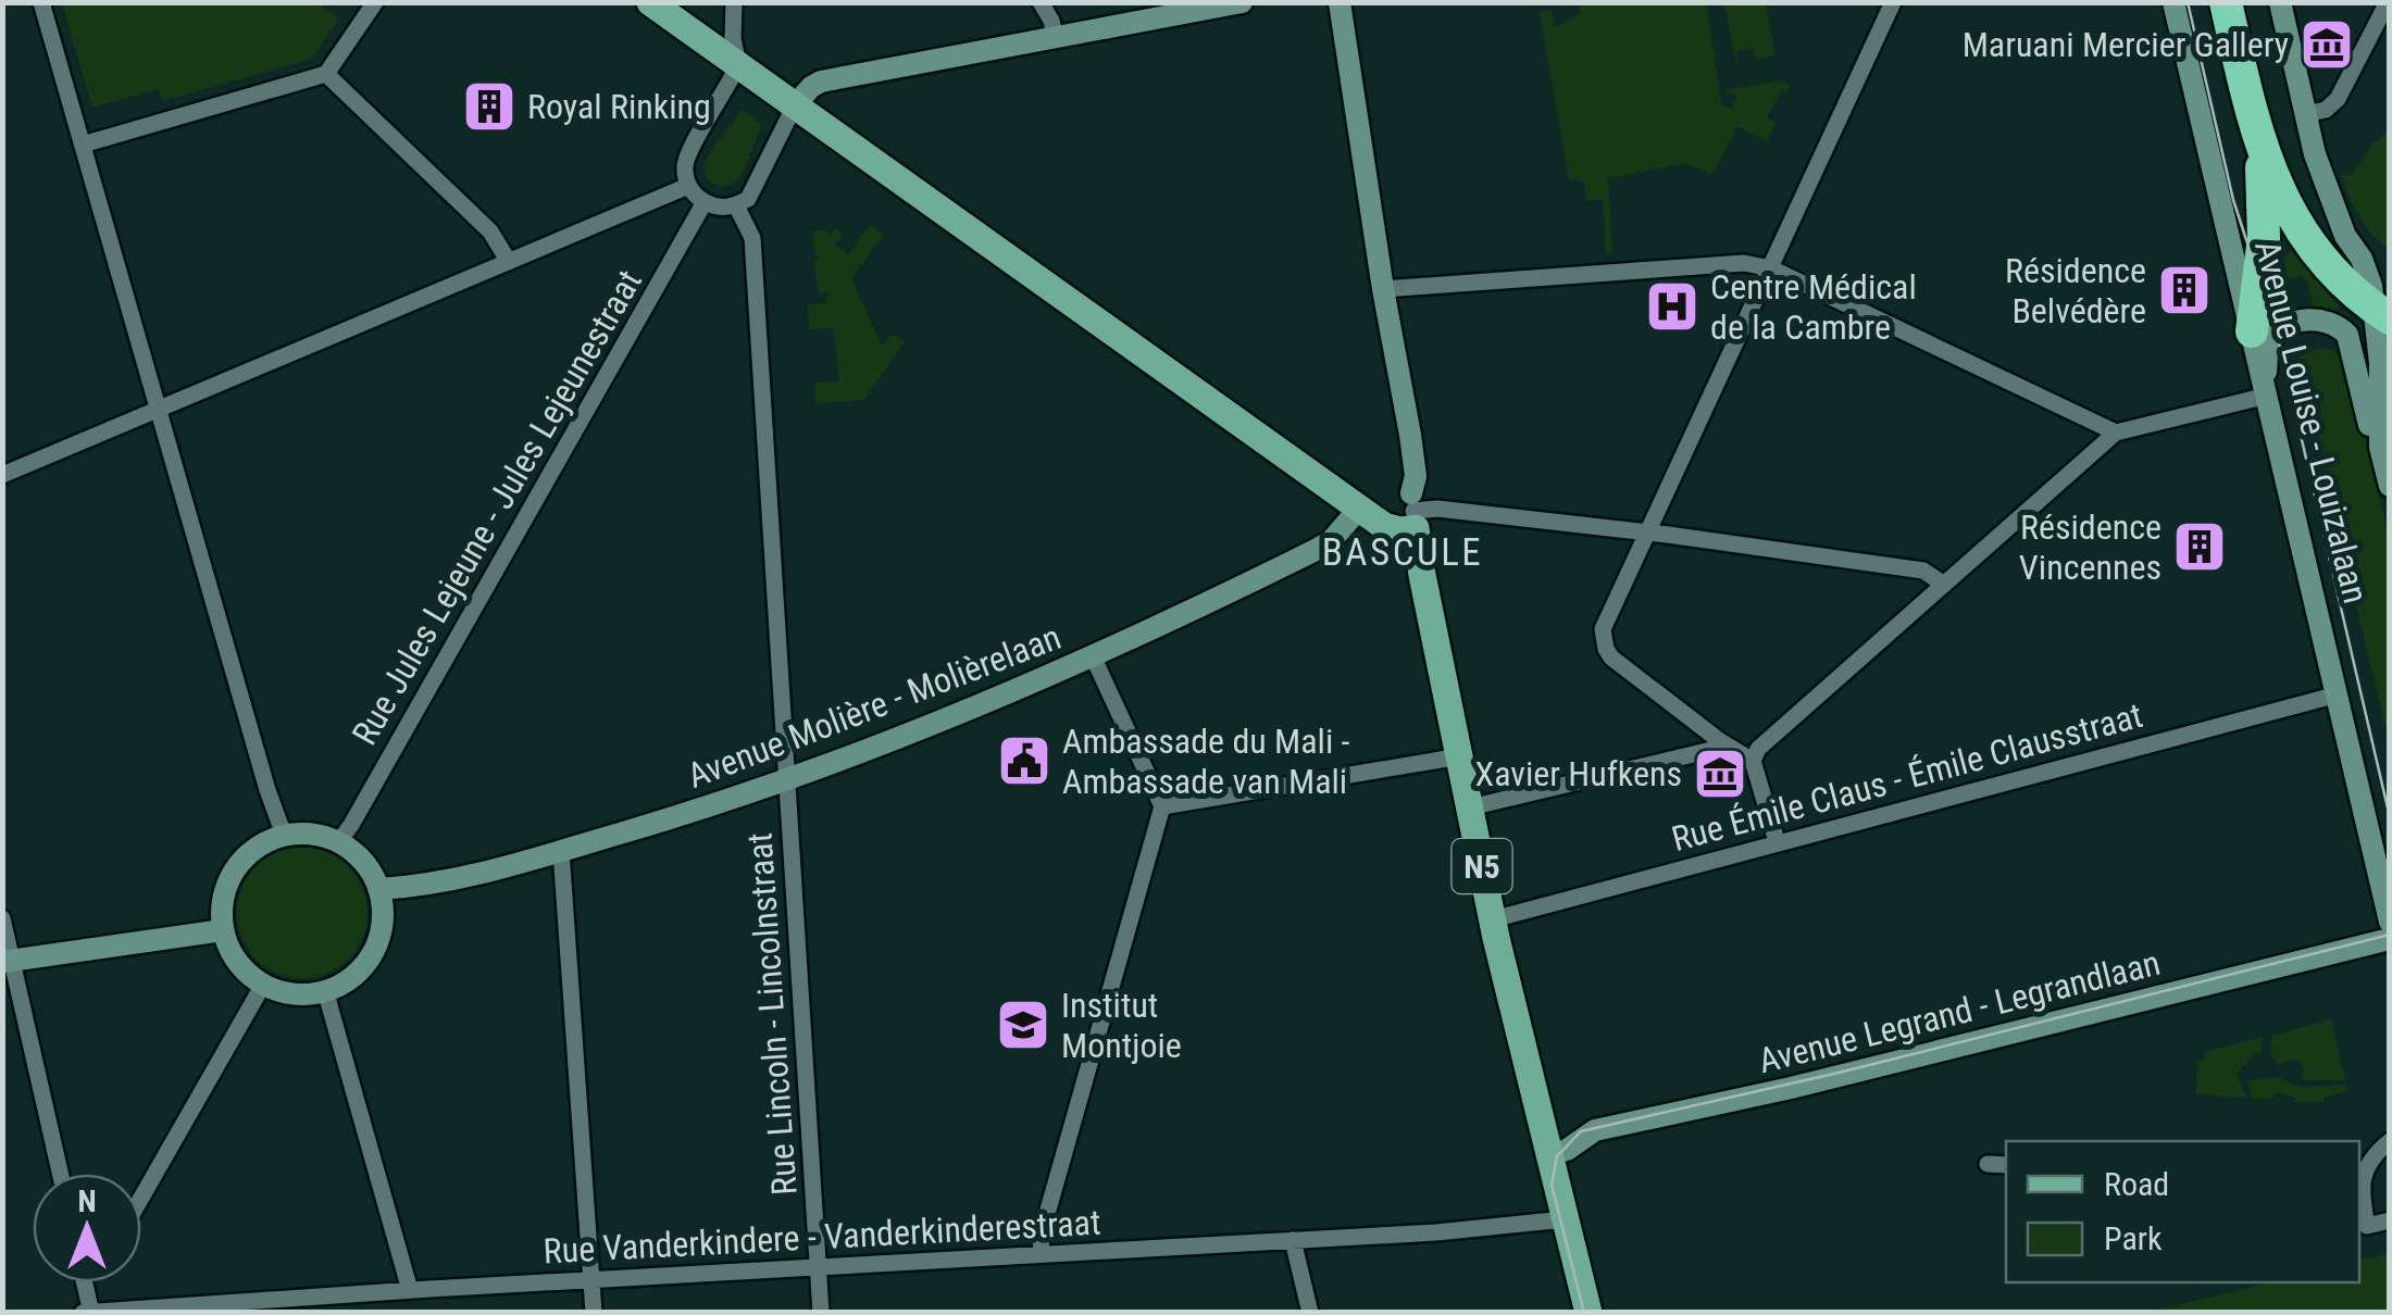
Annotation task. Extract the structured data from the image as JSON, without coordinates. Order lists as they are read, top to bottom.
{
  "streets": {
    "highway": ["Avenue Louise - Louizalaan"],
    "main road": ["Avenue Molière - Molièrelaan", "N5", "Avenue Legrand - Legrandlaan"],
    "street": [
      "Rue Jules Lejeune - Jules Lejeunestraat",
      "Rue Émile Claus - Émile Clausstraat",
      "Rue Lincoln - Lincolnstraat",
      "Rue Vanderkindere - Vanderkinderestraat"
    ]
  },
  "crossings": [
    ["Avenue Louise - Louizalaan", "Rue Émile Claus - Émile Clausstraat"],
    ["Rue Jules Lejeune - Jules Lejeunestraat", "Avenue Molière - Molièrelaan"],
    ["Avenue Molière - Molièrelaan", "Rue Lincoln - Lincolnstraat"],
    ["Rue Émile Claus - Émile Clausstraat", "N5"],
    ["N5", "Avenue Legrand - Legrandlaan"],
    ["N5", "Rue Vanderkindere - Vanderkinderestraat"],
    ["Rue Lincoln - Lincolnstraat", "Rue Vanderkindere - Vanderkinderestraat"]
  ],
  "districts": ["BASCULE"],
  "places": {
    "museum": ["Maruani Mercier Gallery", "Xavier Hufkens"],
    "building": ["Royal Rinking", "Résidence Belvédère", "Résidence Vincennes"],
    "hospital": ["Centre Médical de la Cambre"],
    "public building": ["Ambassade du Mali - Ambassade van Mali"],
    "school or university": ["Institut Montjoie"]
  },
  "legend": ["Road", "Park"],
  "north": "top"
}
